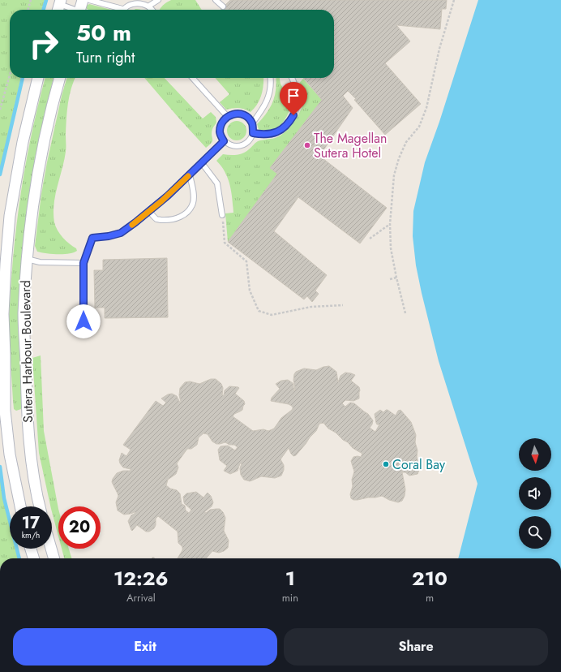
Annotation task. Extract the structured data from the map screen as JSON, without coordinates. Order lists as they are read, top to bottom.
{
  "streets": {
    "street": ["Sutera Harbour Boulevard"]
  },
  "places": ["The Magellan Sutera Hotel", "Coral Bay"],
  "north": "bottom",
  "page": {
    "turn": ["50 m", "Turn right"],
    "speed": "17 km/h",
    "limit": "20",
    "eta": [
      "12:26",
      "Arrival",
      "1",
      "min",
      "210",
      "m"
    ],
    "buttons": ["Exit", "Share"]
  }
}
